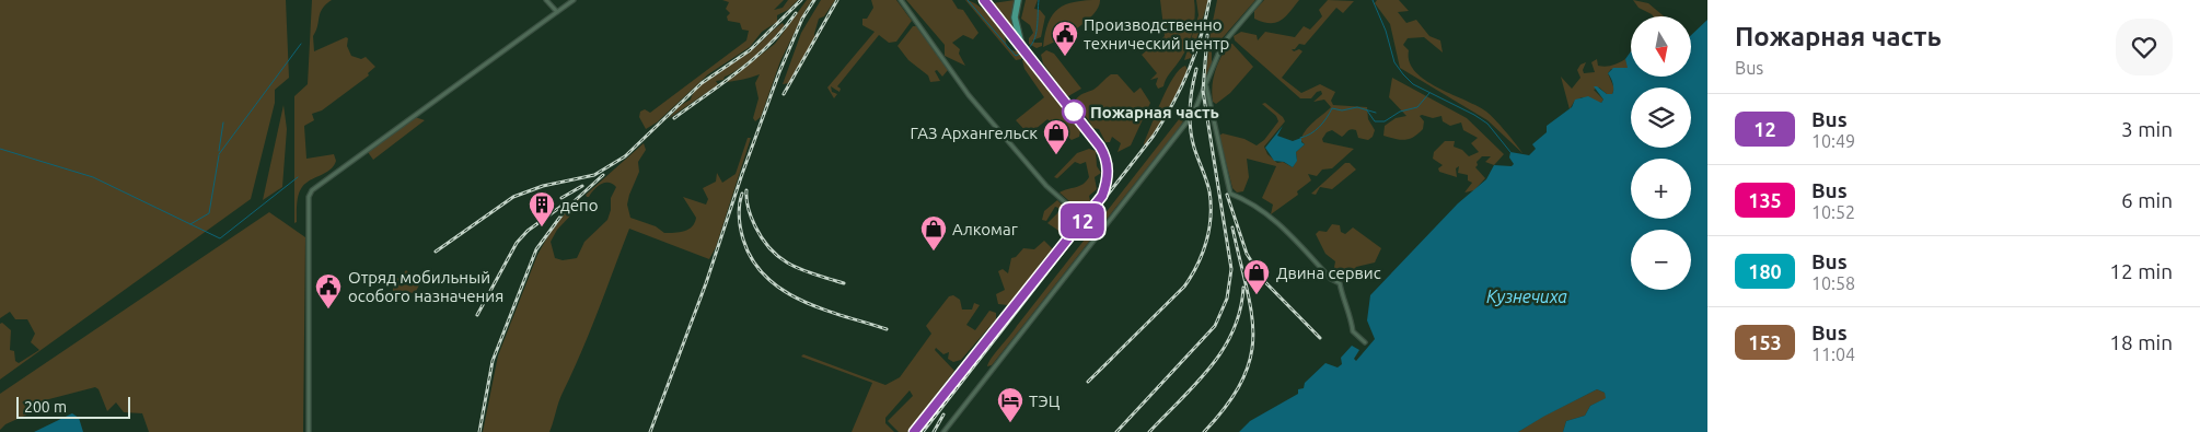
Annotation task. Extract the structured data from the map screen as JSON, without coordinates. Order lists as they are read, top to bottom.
{
  "water": ["Кузнечиха"],
  "places": {
    "public building": ["Производственно технический центр", "Отряд мобильный особого назначения"],
    "other": ["Пожарная часть"],
    "shop": ["ГАЗ Архангельск", "Алкомаг", "Двина сервис"],
    "building": ["депо"],
    "hotel": ["ТЭЦ"]
  },
  "lines": ["bus line 12"],
  "scale_bar": "200 m",
  "north": "bottom",
  "page": {
    "on_map": "12",
    "heading": ["Пожарная часть", "Bus"],
    "map_buttons": ["+", "−"],
    "list": [
      {
        "mark": "12",
        "name": "Bus",
        "note": "10:49",
        "value": "3 min"
      },
      {
        "mark": "135",
        "name": "Bus",
        "note": "10:52",
        "value": "6 min"
      },
      {
        "mark": "180",
        "name": "Bus",
        "note": "10:58",
        "value": "12 min"
      },
      {
        "mark": "153",
        "name": "Bus",
        "note": "11:04",
        "value": "18 min"
      }
    ],
    "scale": "200 m"
  }
}
